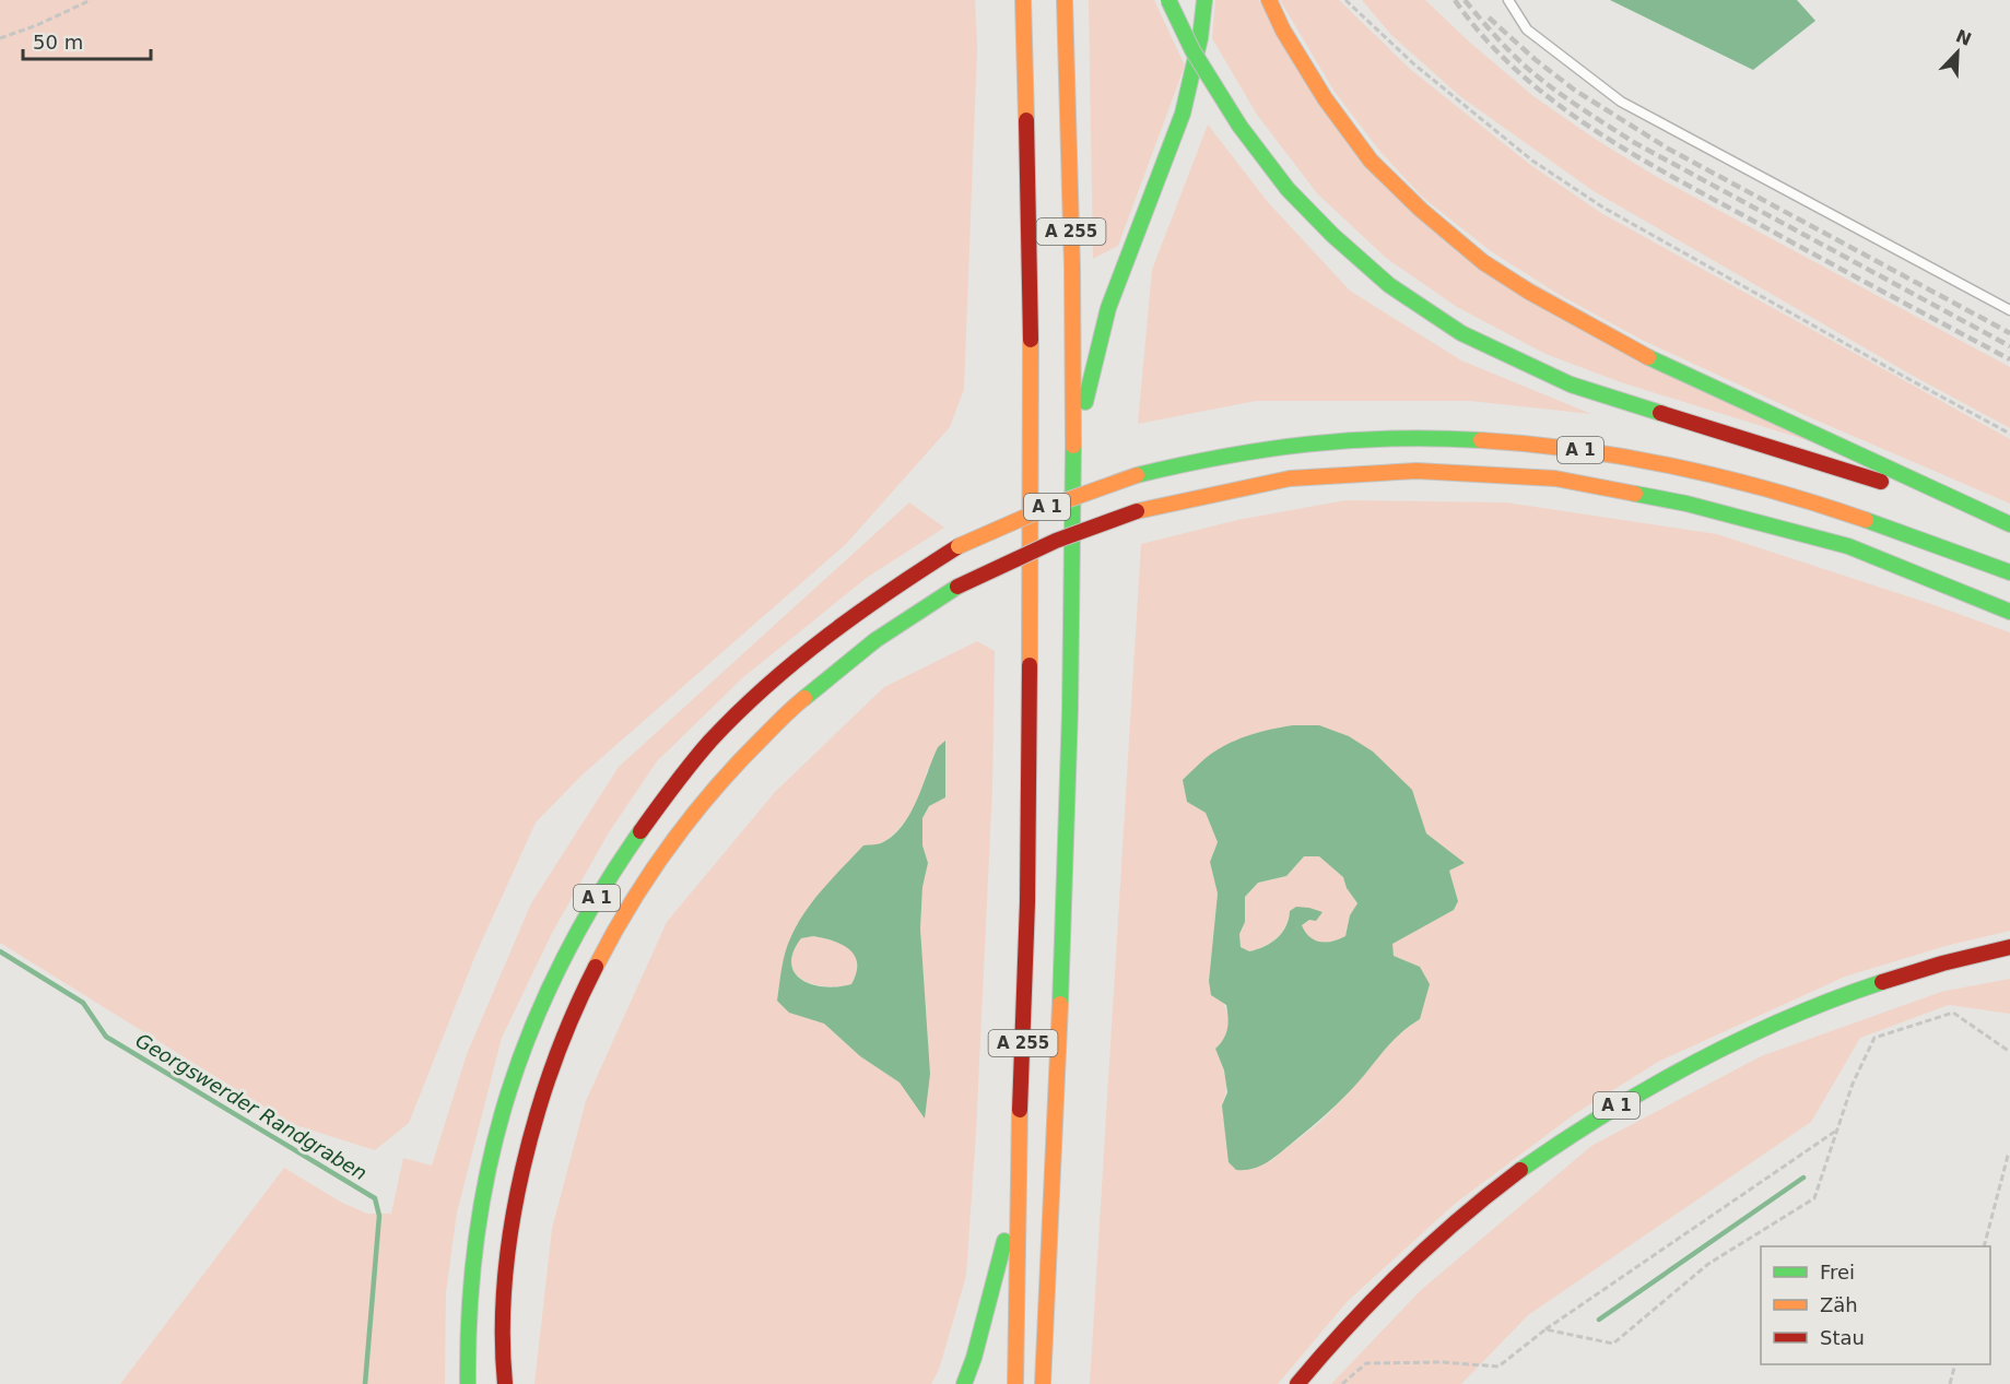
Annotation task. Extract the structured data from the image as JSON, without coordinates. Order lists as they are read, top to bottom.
{
  "streets": {
    "highway": ["A 255", "A 1"]
  },
  "water": ["Georgswerder Randgraben"],
  "legend": ["Frei", "Zäh", "Stau"],
  "scale_bar": "50 m",
  "north": "top right"
}
